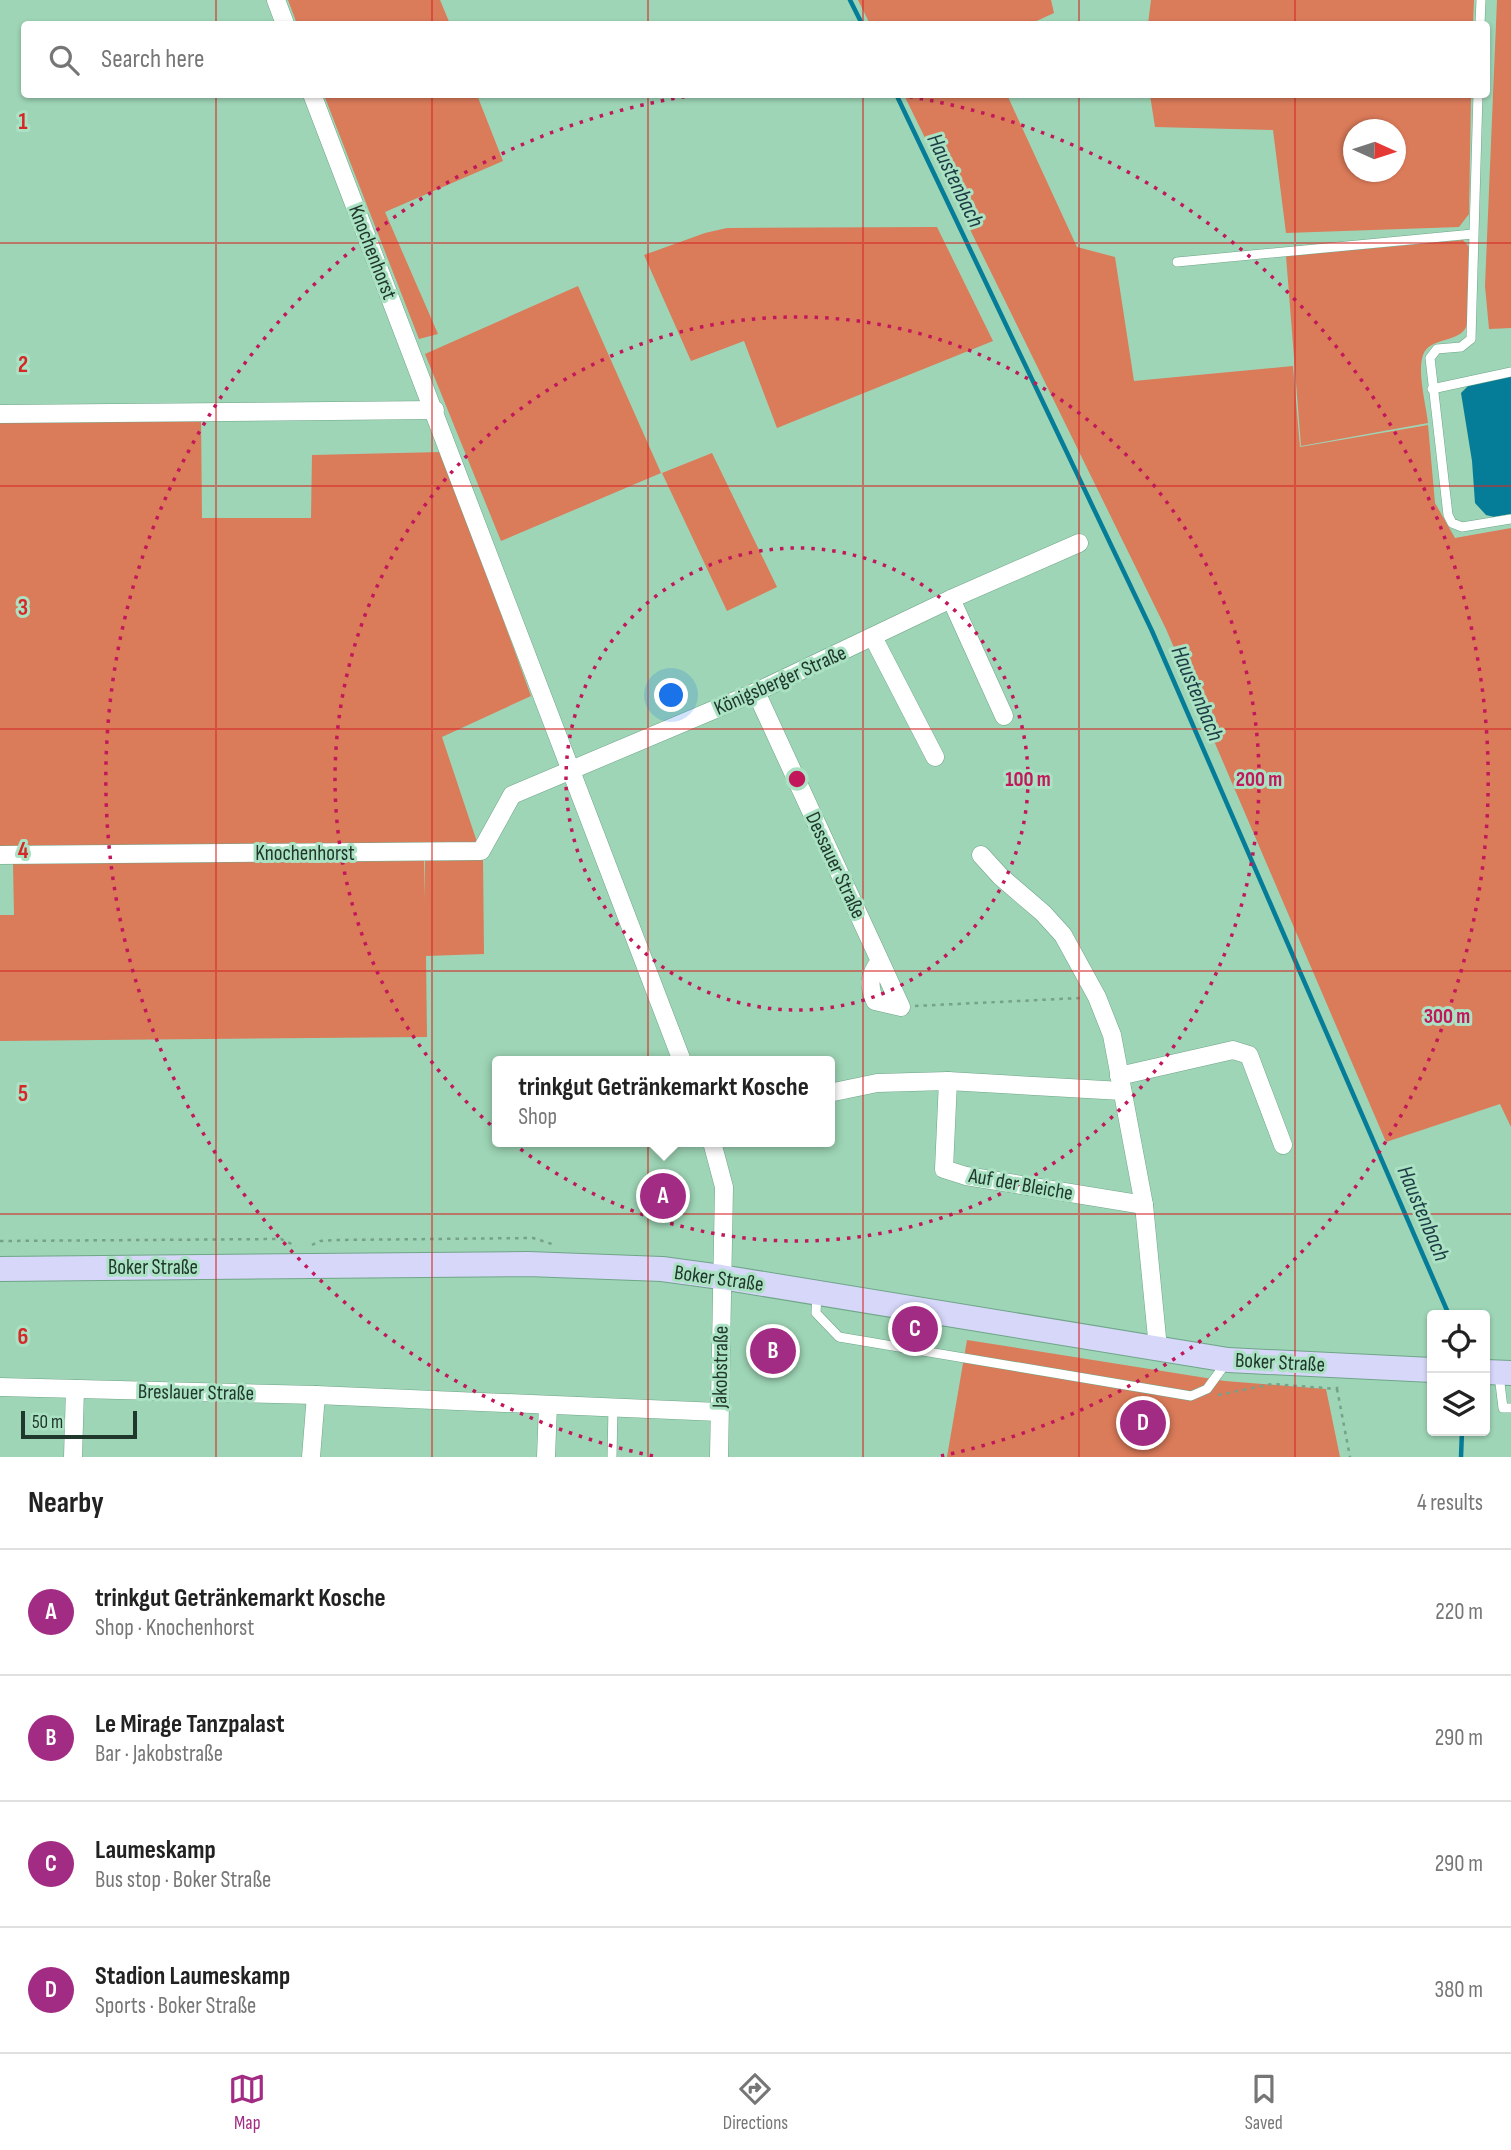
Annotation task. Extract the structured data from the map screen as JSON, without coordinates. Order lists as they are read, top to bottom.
{
  "streets": {
    "main road": ["Boker Straße"],
    "street": [
      "Knochenhorst",
      "Königsberger Straße",
      "Dessauer Straße",
      "Auf der Bleiche",
      "Jakobstraße",
      "Breslauer Straße"
    ]
  },
  "crossings": [
    ["Knochenhorst", "Königsberger Straße"],
    ["Königsberger Straße", "Dessauer Straße"],
    ["Boker Straße", "Jakobstraße"],
    ["Jakobstraße", "Breslauer Straße"]
  ],
  "water": ["Haustenbach"],
  "scale_bar": "50 m",
  "north": "right",
  "page": {
    "search": "Search here",
    "popup": ["trinkgut Getränkemarkt Kosche", "Shop"],
    "pins": [
      "A",
      "C",
      "B",
      "D"
    ],
    "scale": "50 m",
    "heading": ["Nearby", "4 results"],
    "list": [
      {
        "mark": "A",
        "name": "trinkgut Getränkemarkt Kosche",
        "note": "Shop · Knochenhorst",
        "value": "220 m"
      },
      {
        "mark": "B",
        "name": "Le Mirage Tanzpalast",
        "note": "Bar · Jakobstraße",
        "value": "290 m"
      },
      {
        "mark": "C",
        "name": "Laumeskamp",
        "note": "Bus stop · Boker Straße",
        "value": "290 m"
      },
      {
        "mark": "D",
        "name": "Stadion Laumeskamp",
        "note": "Sports · Boker Straße",
        "value": "380 m"
      }
    ],
    "nav": ["Map", "Directions", "Saved"]
  },
  "grid": {
    "rows": [
      "1",
      "2",
      "3",
      "4",
      "5",
      "6"
    ]
  },
  "rings": ["100 m", "200 m", "300 m"]
}
